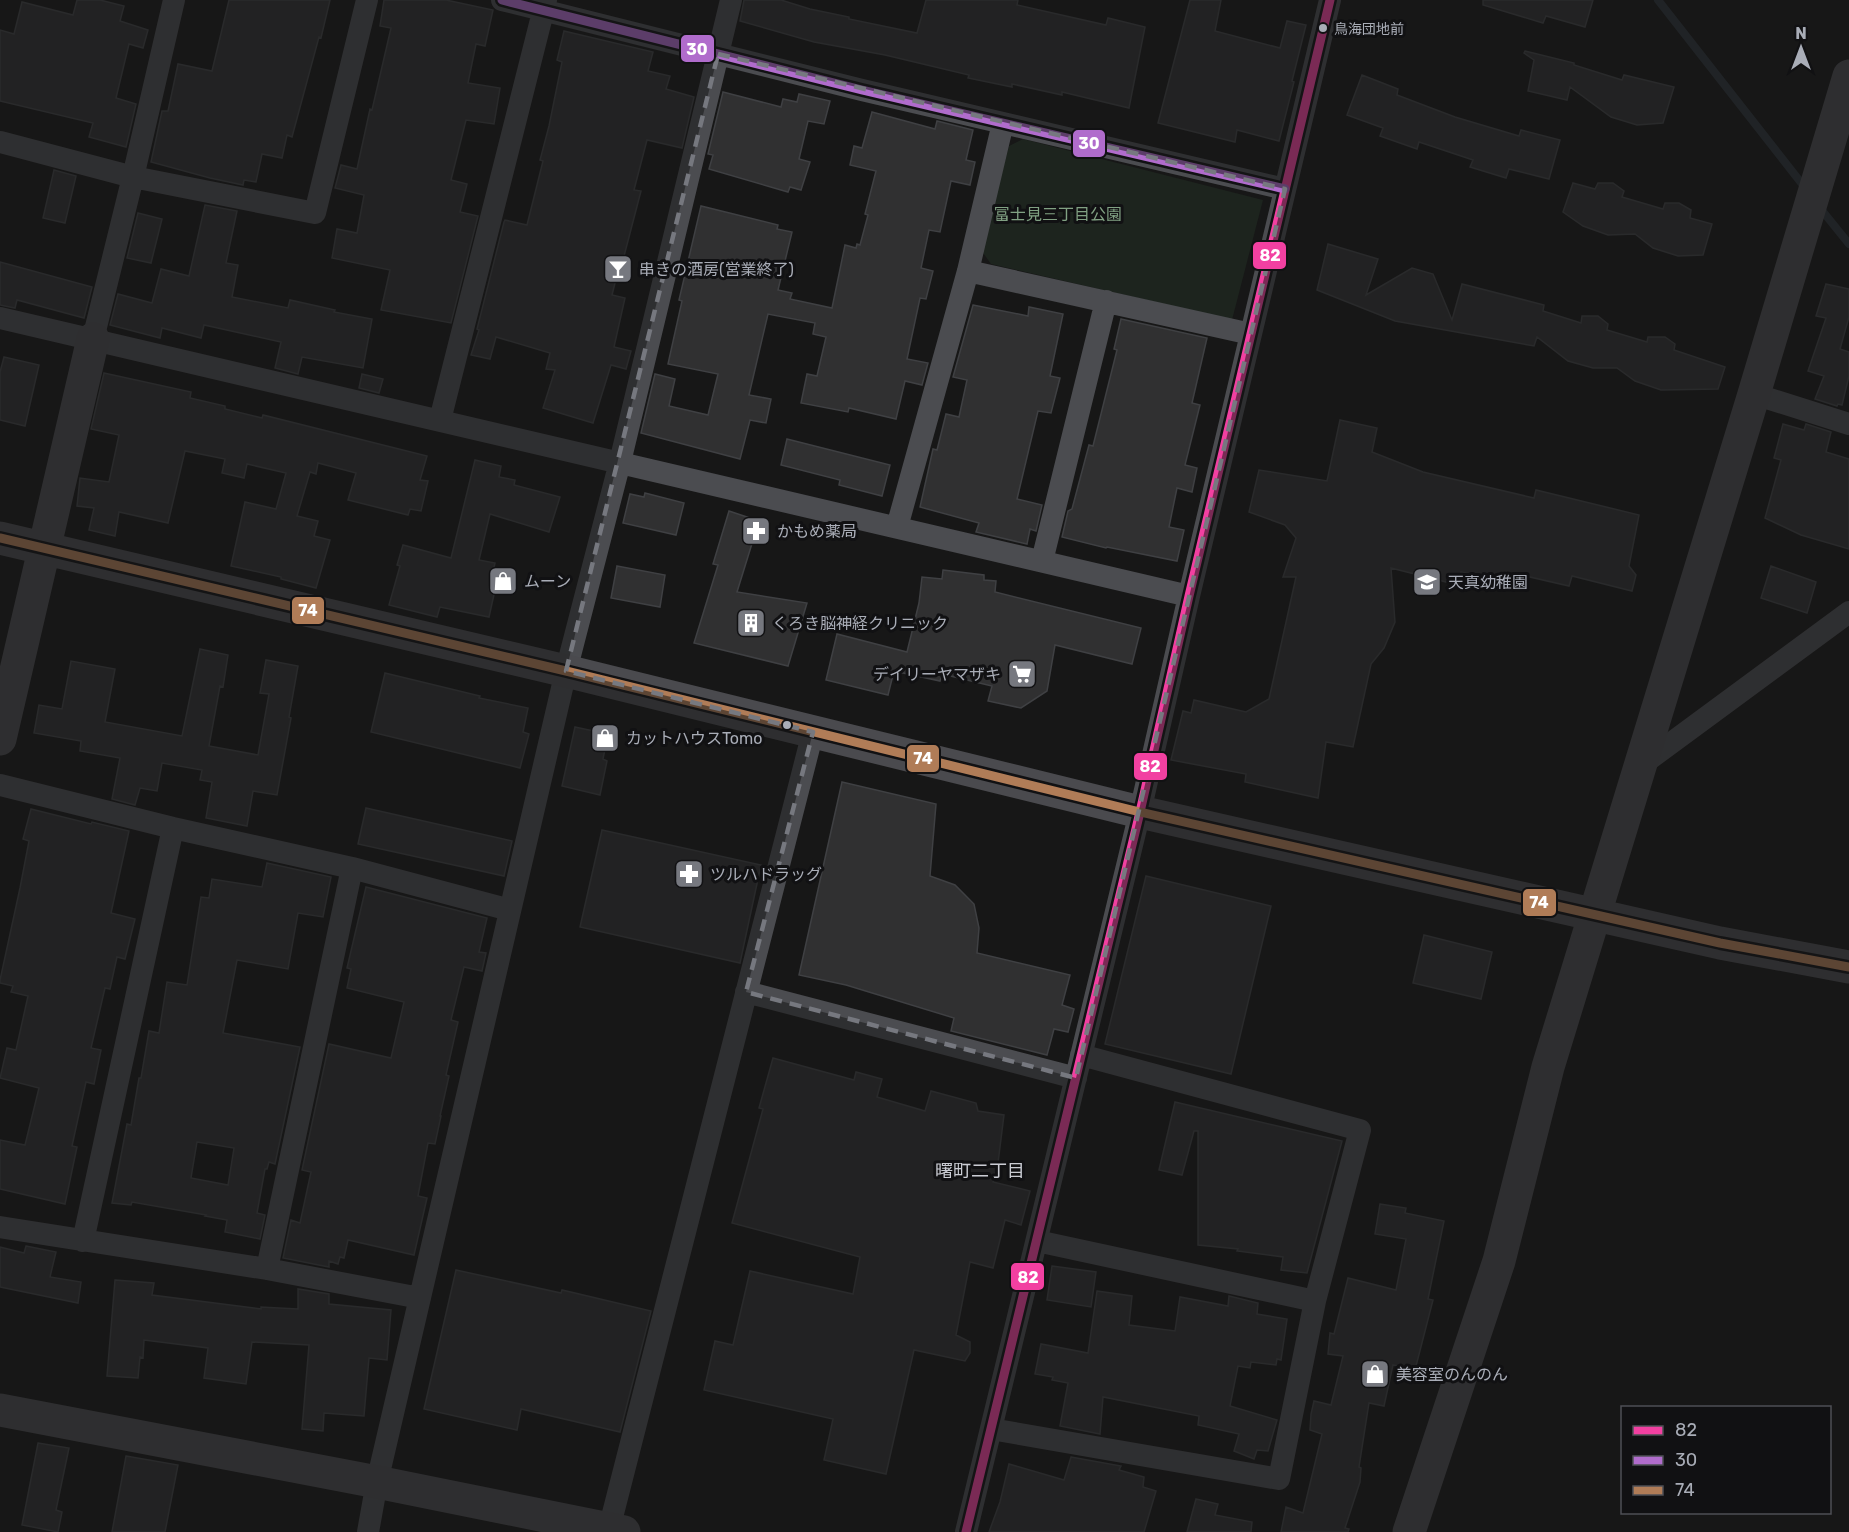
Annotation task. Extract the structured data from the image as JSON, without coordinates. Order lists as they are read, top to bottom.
{
  "districts": ["曙町二丁目"],
  "parks": ["富士見三丁目公園"],
  "places": {
    "other": ["鳥海団地前"],
    "bar": ["串きの酒房(営業終了)"],
    "pharmacy": ["かもめ薬局", "ツルハドラッグ"],
    "shop": ["ムーン", "カットハウスTomo", "美容室のんのん"],
    "school or university": ["天真幼稚園"],
    "building": ["くろき脳神経クリニック"],
    "supermarket": ["デイリーヤマザキ"]
  },
  "lines": ["transit line 82", "transit line 30", "transit line 74"],
  "legend": ["82", "30", "74"],
  "north": "top"
}
